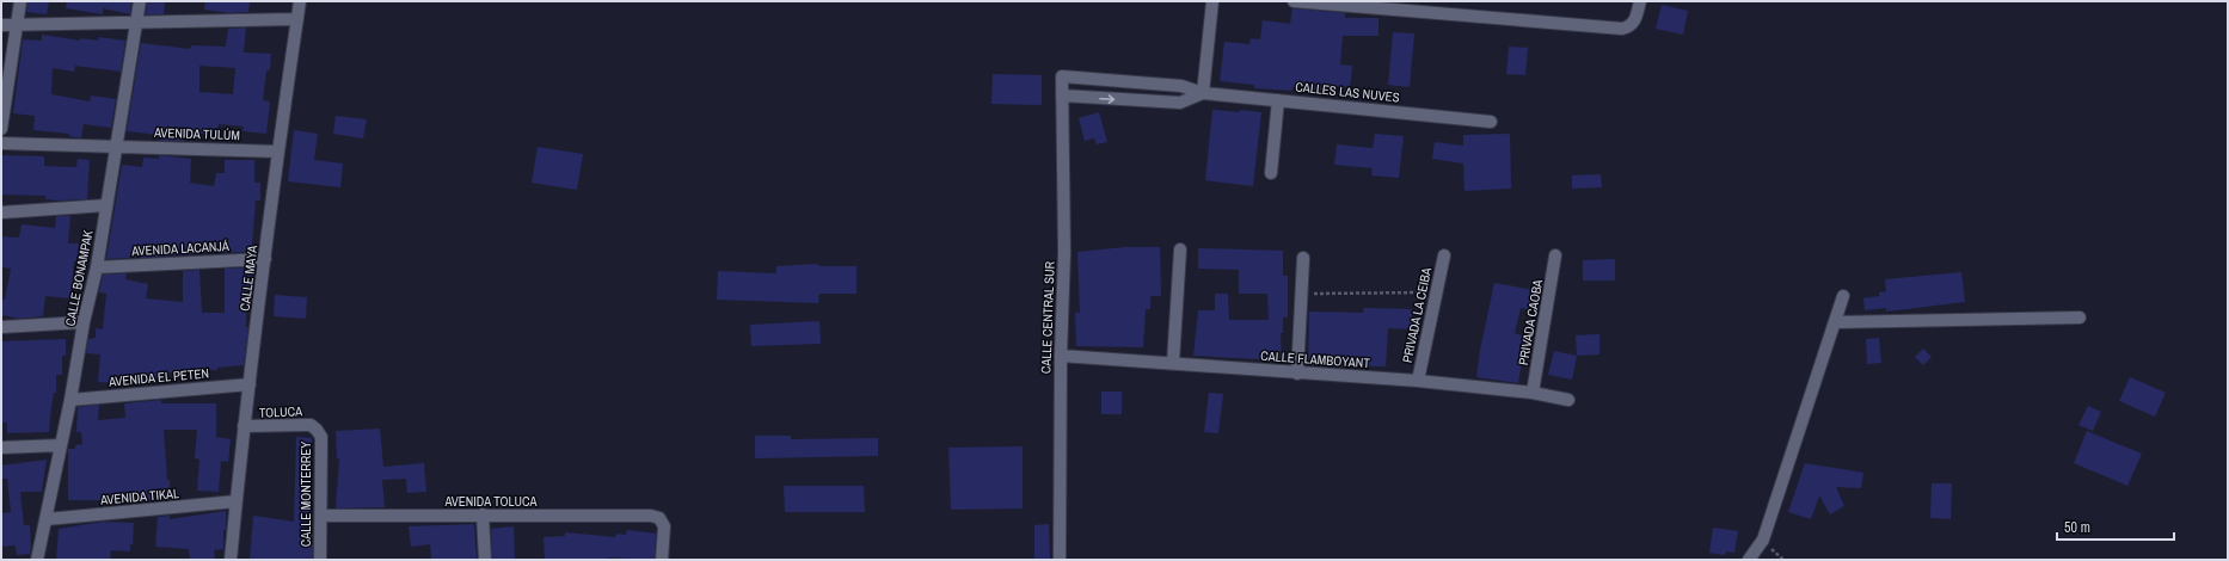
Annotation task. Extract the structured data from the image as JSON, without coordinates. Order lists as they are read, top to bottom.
{
  "streets": {
    "street": [
      "CALLES LAS NUVES",
      "AVENIDA TULÚM",
      "AVENIDA LACANJÁ",
      "CALLE BONAMPAK",
      "CALLE MAYA",
      "PRIVADA LA CEIBA",
      "CALLE CENTRAL SUR",
      "PRIVADA CAOBA",
      "CALLE FLAMBOYANT",
      "AVENIDA EL PETEN",
      "TOLUCA",
      "CALLE MONTERREY",
      "AVENIDA TIKAL",
      "AVENIDA TOLUCA"
    ]
  },
  "crossings": [
    ["CALLES LAS NUVES", "CALLE CENTRAL SUR"],
    ["AVENIDA TULÚM", "CALLE BONAMPAK"],
    ["AVENIDA TULÚM", "CALLE MAYA"],
    ["AVENIDA LACANJÁ", "CALLE BONAMPAK"],
    ["AVENIDA LACANJÁ", "CALLE MAYA"],
    ["CALLE BONAMPAK", "AVENIDA EL PETEN"],
    ["CALLE BONAMPAK", "AVENIDA TIKAL"],
    ["CALLE MAYA", "AVENIDA EL PETEN"],
    ["CALLE MAYA", "TOLUCA"],
    ["CALLE MAYA", "AVENIDA TIKAL"],
    ["PRIVADA LA CEIBA", "CALLE FLAMBOYANT"],
    ["CALLE CENTRAL SUR", "CALLE FLAMBOYANT"],
    ["PRIVADA CAOBA", "CALLE FLAMBOYANT"],
    ["TOLUCA", "CALLE MONTERREY"],
    ["CALLE MONTERREY", "AVENIDA TOLUCA"]
  ],
  "scale_bar": "50 m"
}
